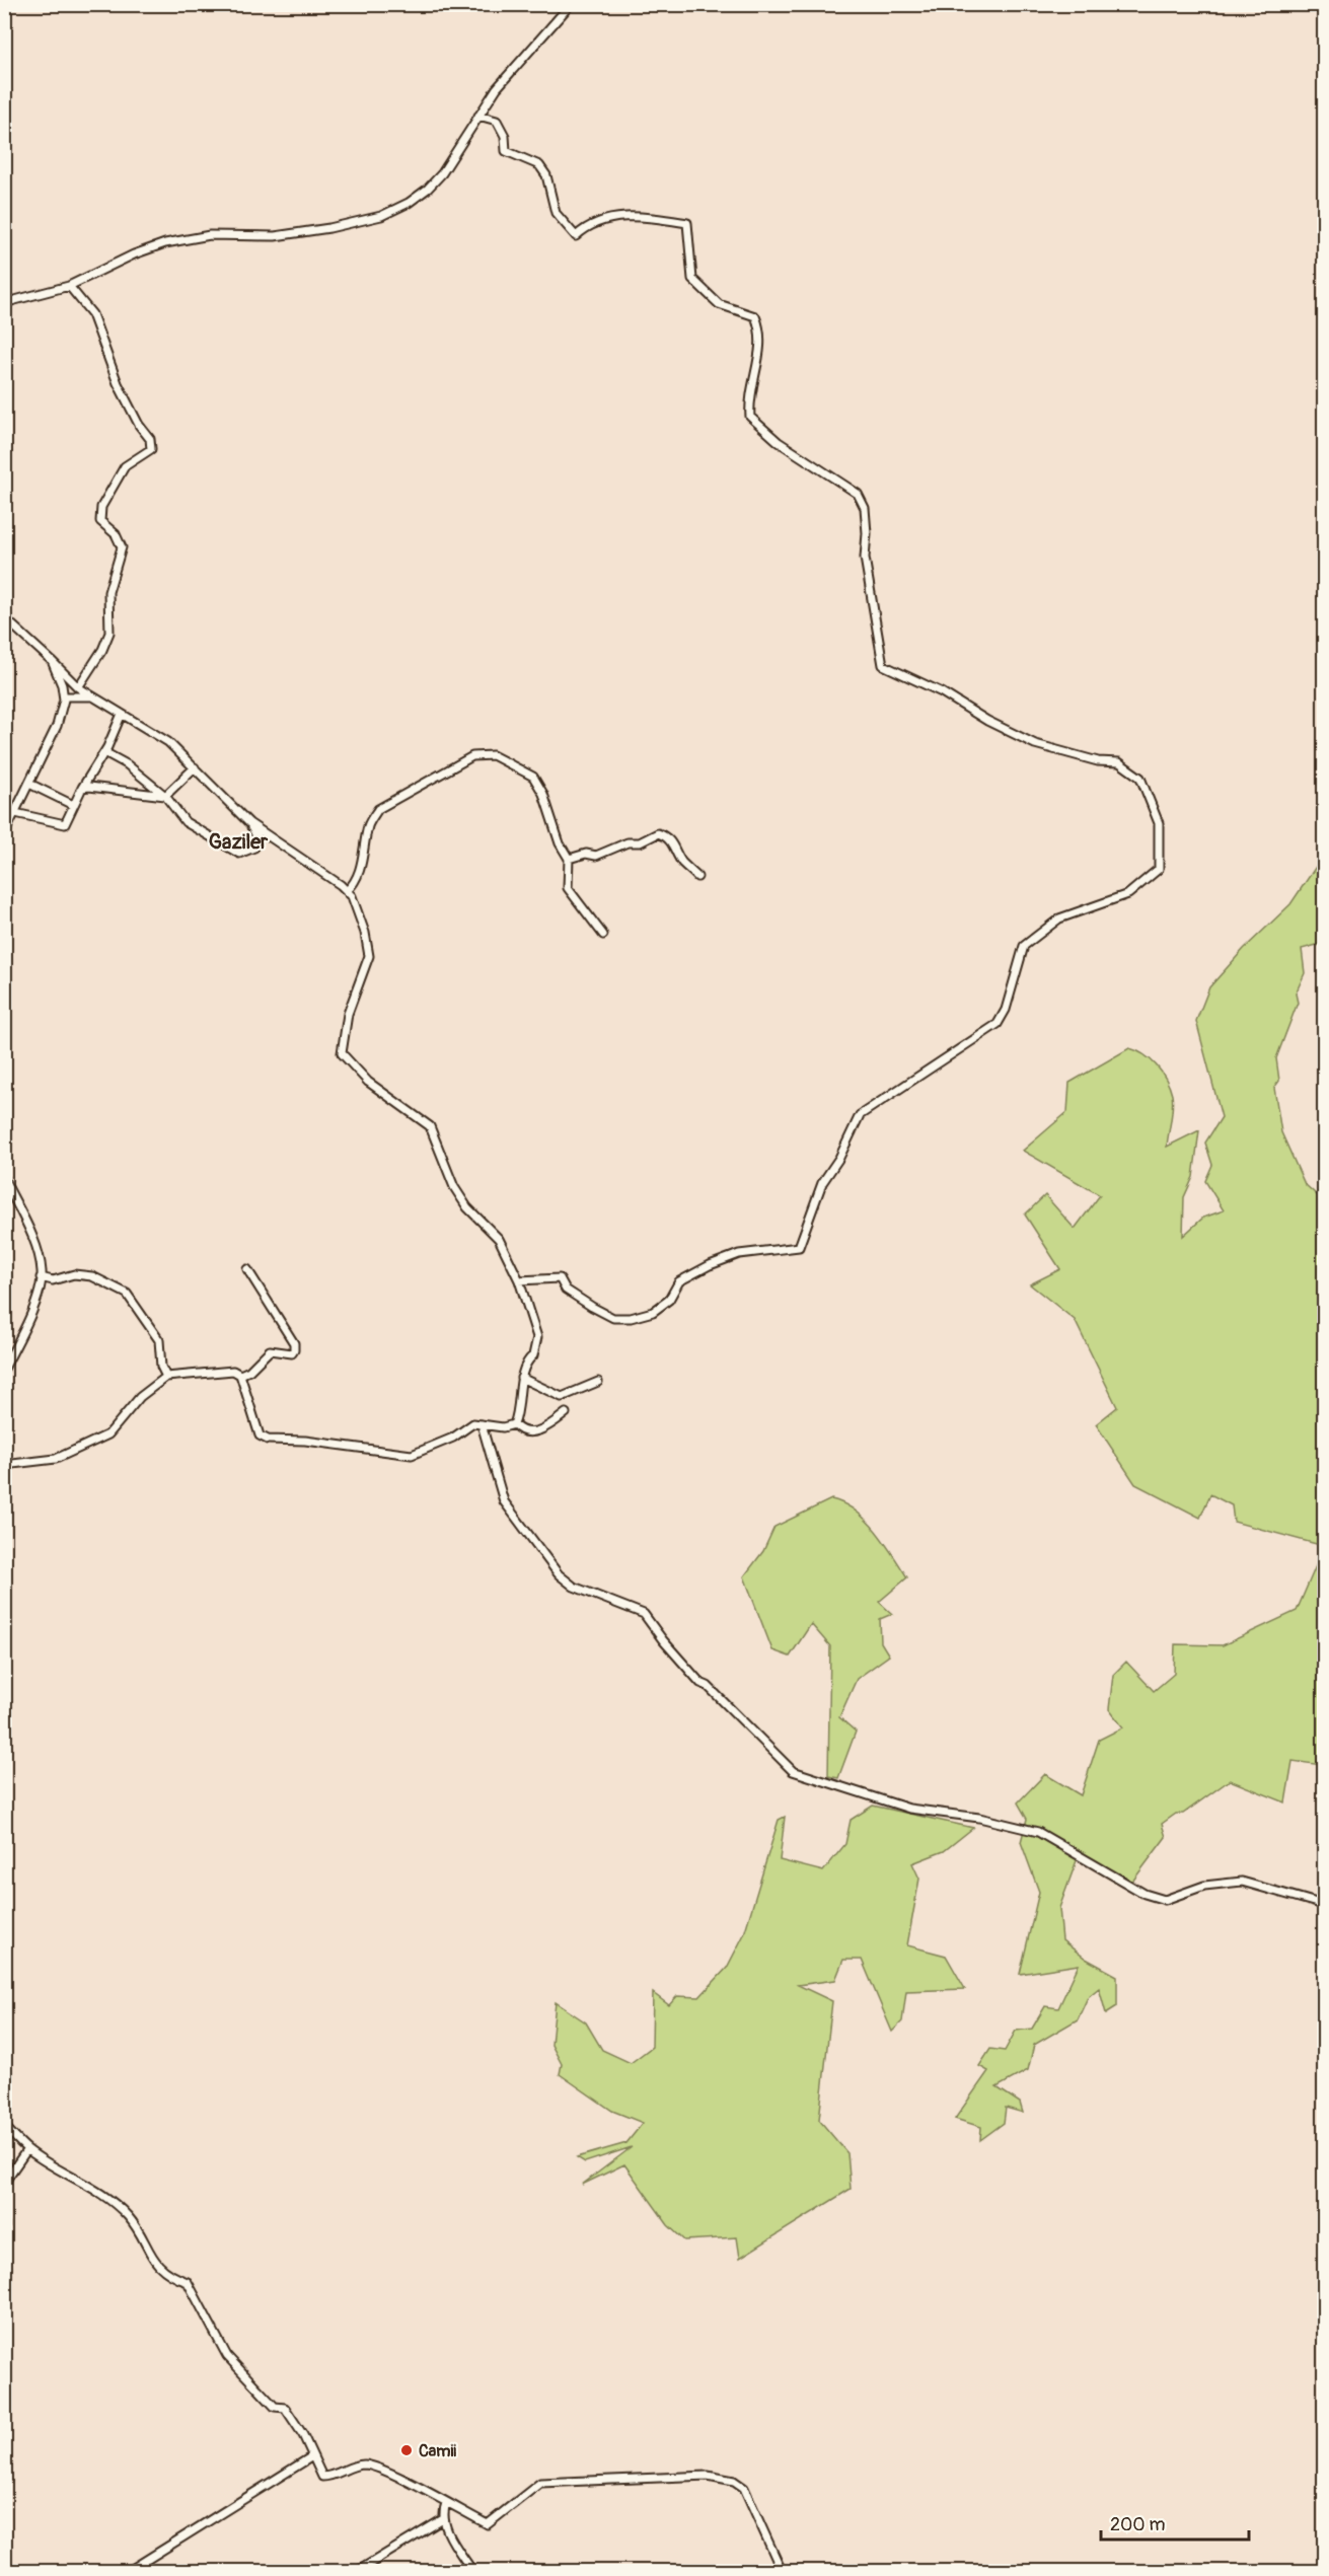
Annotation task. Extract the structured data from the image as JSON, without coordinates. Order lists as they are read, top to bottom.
{
  "districts": ["Gaziler"],
  "places": ["Camii"],
  "scale_bar": "200 m"
}
